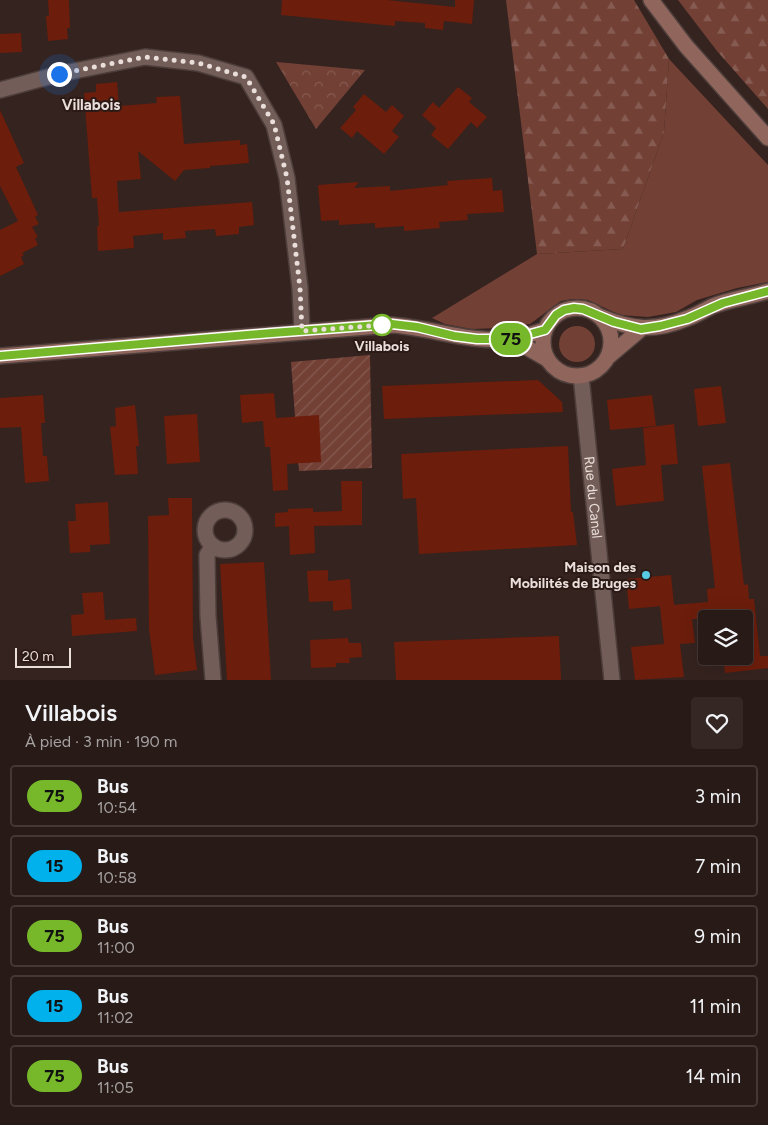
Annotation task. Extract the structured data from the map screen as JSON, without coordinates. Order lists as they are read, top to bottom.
{
  "streets": {
    "street": ["Rue du Canal"]
  },
  "districts": ["Villabois"],
  "places": ["Villabois", "Maison des Mobilités de Bruges"],
  "lines": ["bus line 75"],
  "scale_bar": "20 m",
  "page": {
    "on_map": "75",
    "scale": "20 m",
    "heading": ["Villabois", "À pied · 3 min · 190 m"],
    "list": [
      {
        "mark": "75",
        "name": "Bus",
        "note": "10:54",
        "value": "3 min"
      },
      {
        "mark": "15",
        "name": "Bus",
        "note": "10:58",
        "value": "7 min"
      },
      {
        "mark": "75",
        "name": "Bus",
        "note": "11:00",
        "value": "9 min"
      },
      {
        "mark": "15",
        "name": "Bus",
        "note": "11:02",
        "value": "11 min"
      },
      {
        "mark": "75",
        "name": "Bus",
        "note": "11:05",
        "value": "14 min"
      }
    ]
  }
}
